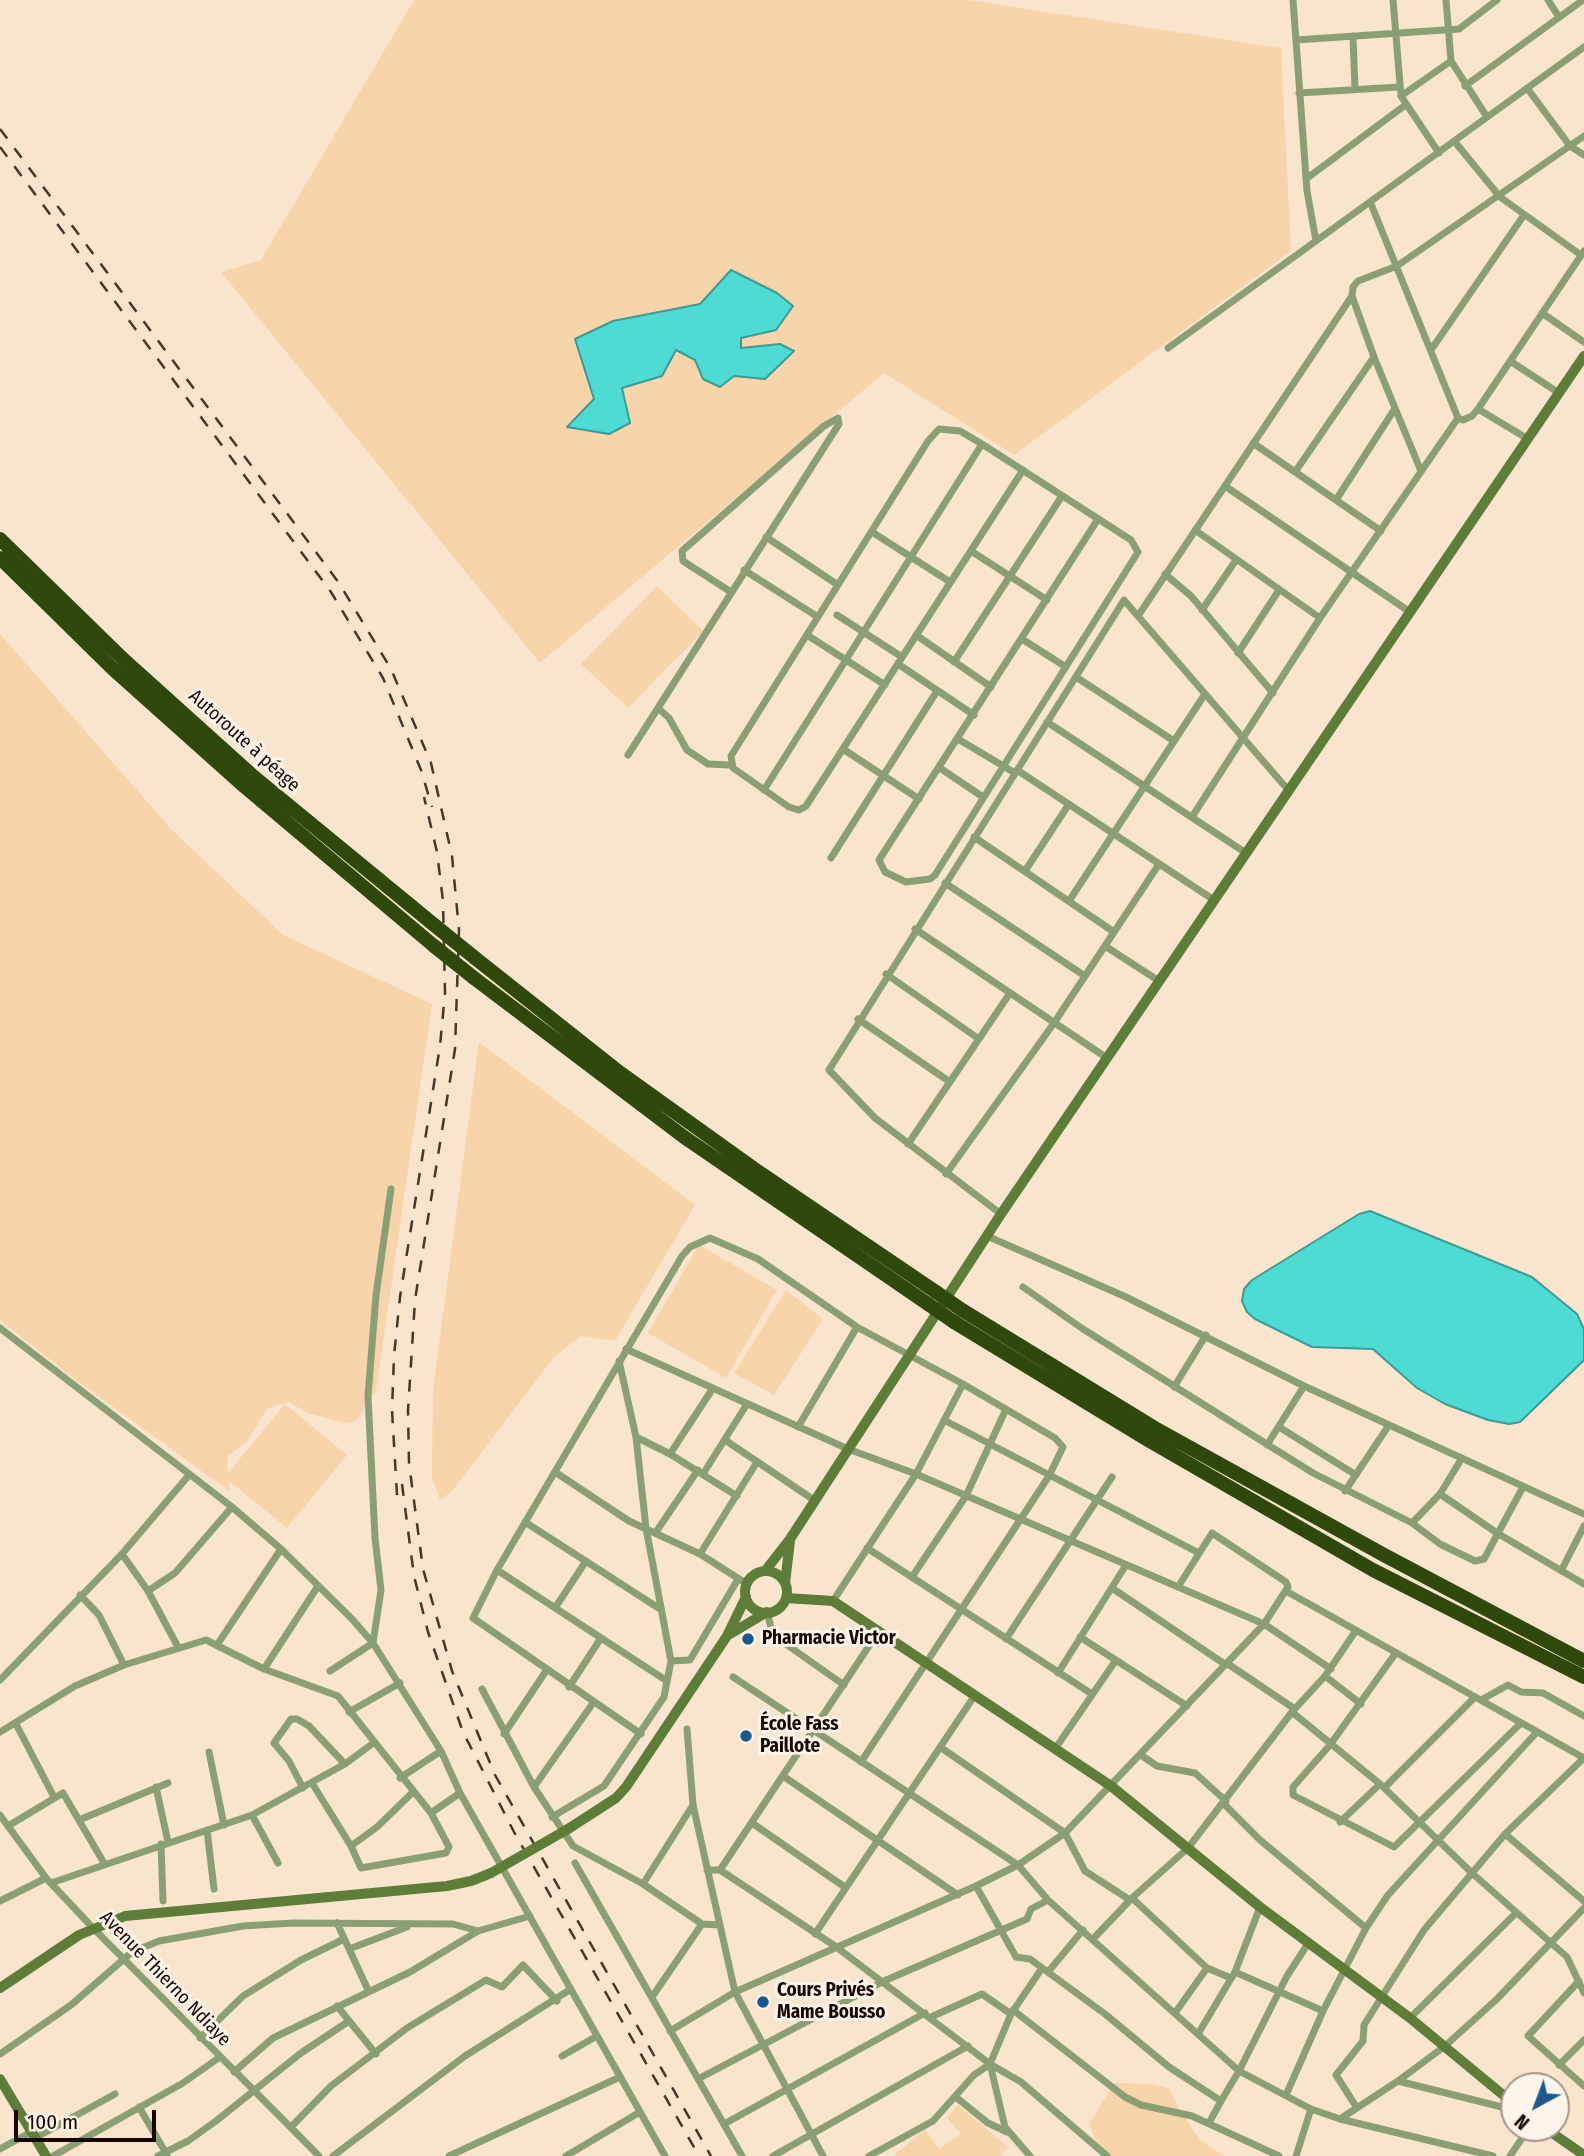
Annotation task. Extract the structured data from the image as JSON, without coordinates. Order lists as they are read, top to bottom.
{
  "streets": {
    "highway": ["Autoroute à péage"],
    "street": ["Avenue Thierno Ndiaye"]
  },
  "places": ["Pharmacie Victor", "École Fass Paillote", "Cours Privés Mame Bousso"],
  "scale_bar": "100 m",
  "north": "bottom left"
}
